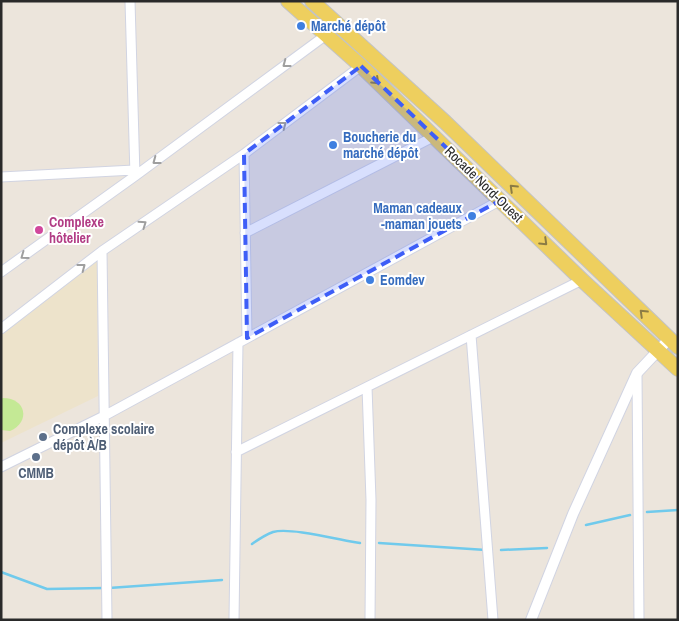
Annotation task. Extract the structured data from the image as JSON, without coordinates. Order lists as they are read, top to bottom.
{
  "streets": {
    "main road": ["Rocade Nord-Ouest"]
  },
  "places": [
    "Marché dépôt",
    "Boucherie du marché dépôt",
    "Maman cadeaux -maman jouets",
    "Complexe hôtelier",
    "Eomdev",
    "Complexe scolaire dépôt À/B",
    "CMMB"
  ]
}
